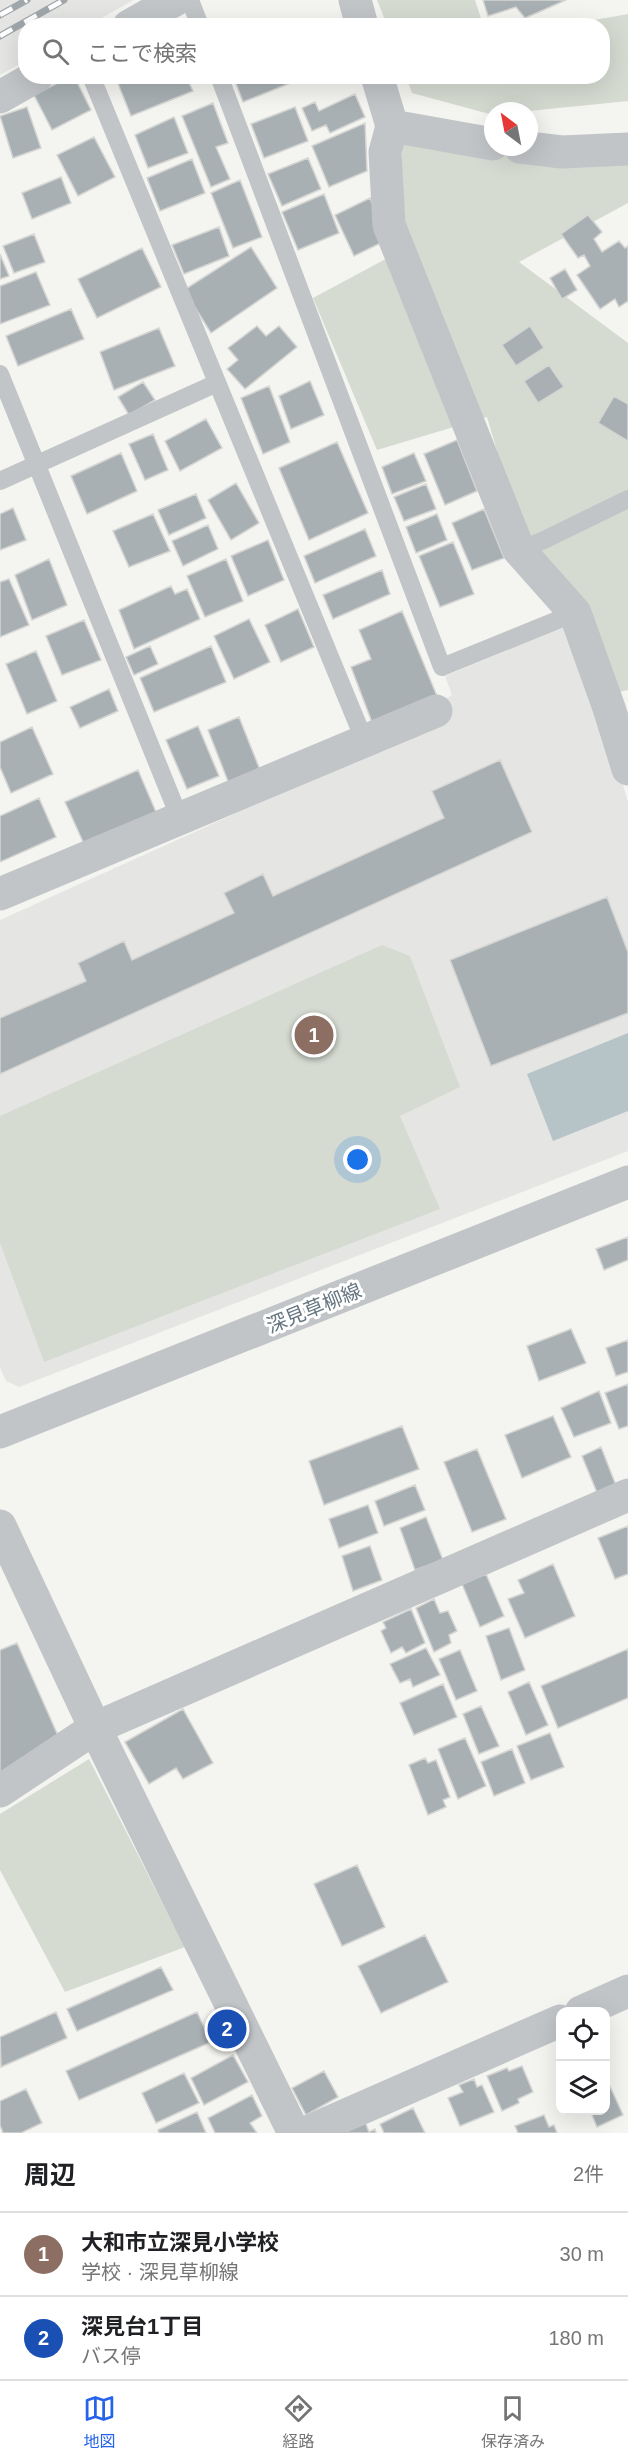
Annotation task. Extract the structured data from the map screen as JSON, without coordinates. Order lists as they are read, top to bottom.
{
  "streets": {
    "street": ["深見草柳線"]
  },
  "north": "top left",
  "page": {
    "search": "ここで検索",
    "pins": ["1", "2"],
    "heading": ["周辺", "2件"],
    "list": [
      {
        "mark": "1",
        "name": "大和市立深見小学校",
        "note": "学校 · 深見草柳線",
        "value": "30 m"
      },
      {
        "mark": "2",
        "name": "深見台1丁目",
        "note": "バス停",
        "value": "180 m"
      }
    ],
    "nav": ["地図", "経路", "保存済み"]
  }
}
